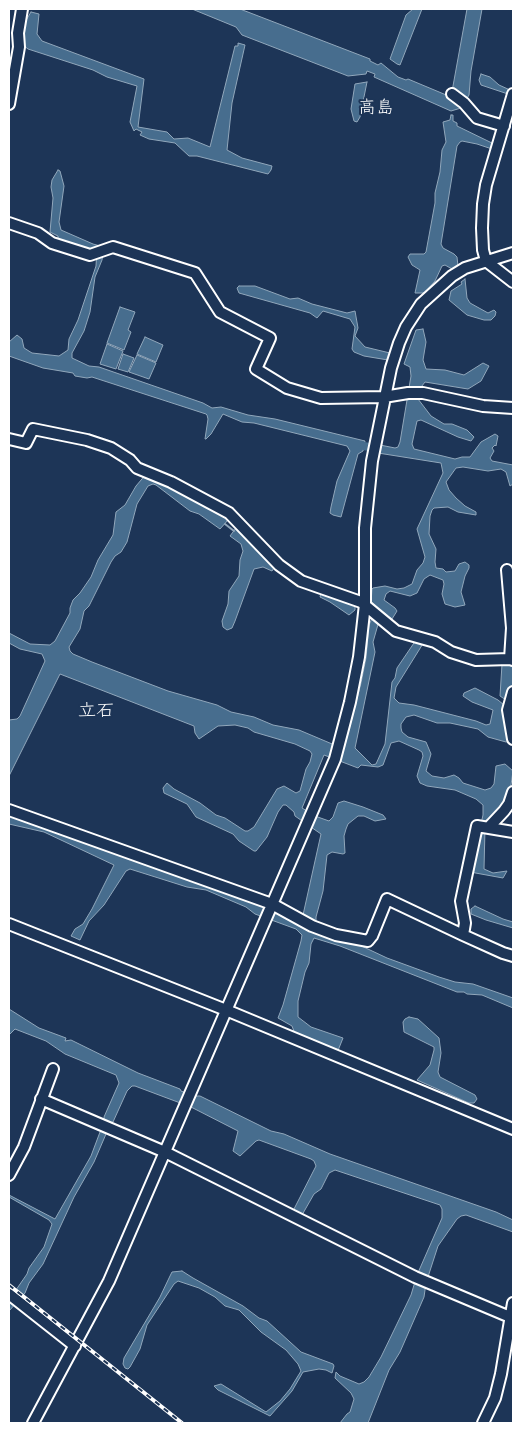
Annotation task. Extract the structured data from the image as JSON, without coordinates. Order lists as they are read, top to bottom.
{
  "districts": ["高島", "立石"]
}
